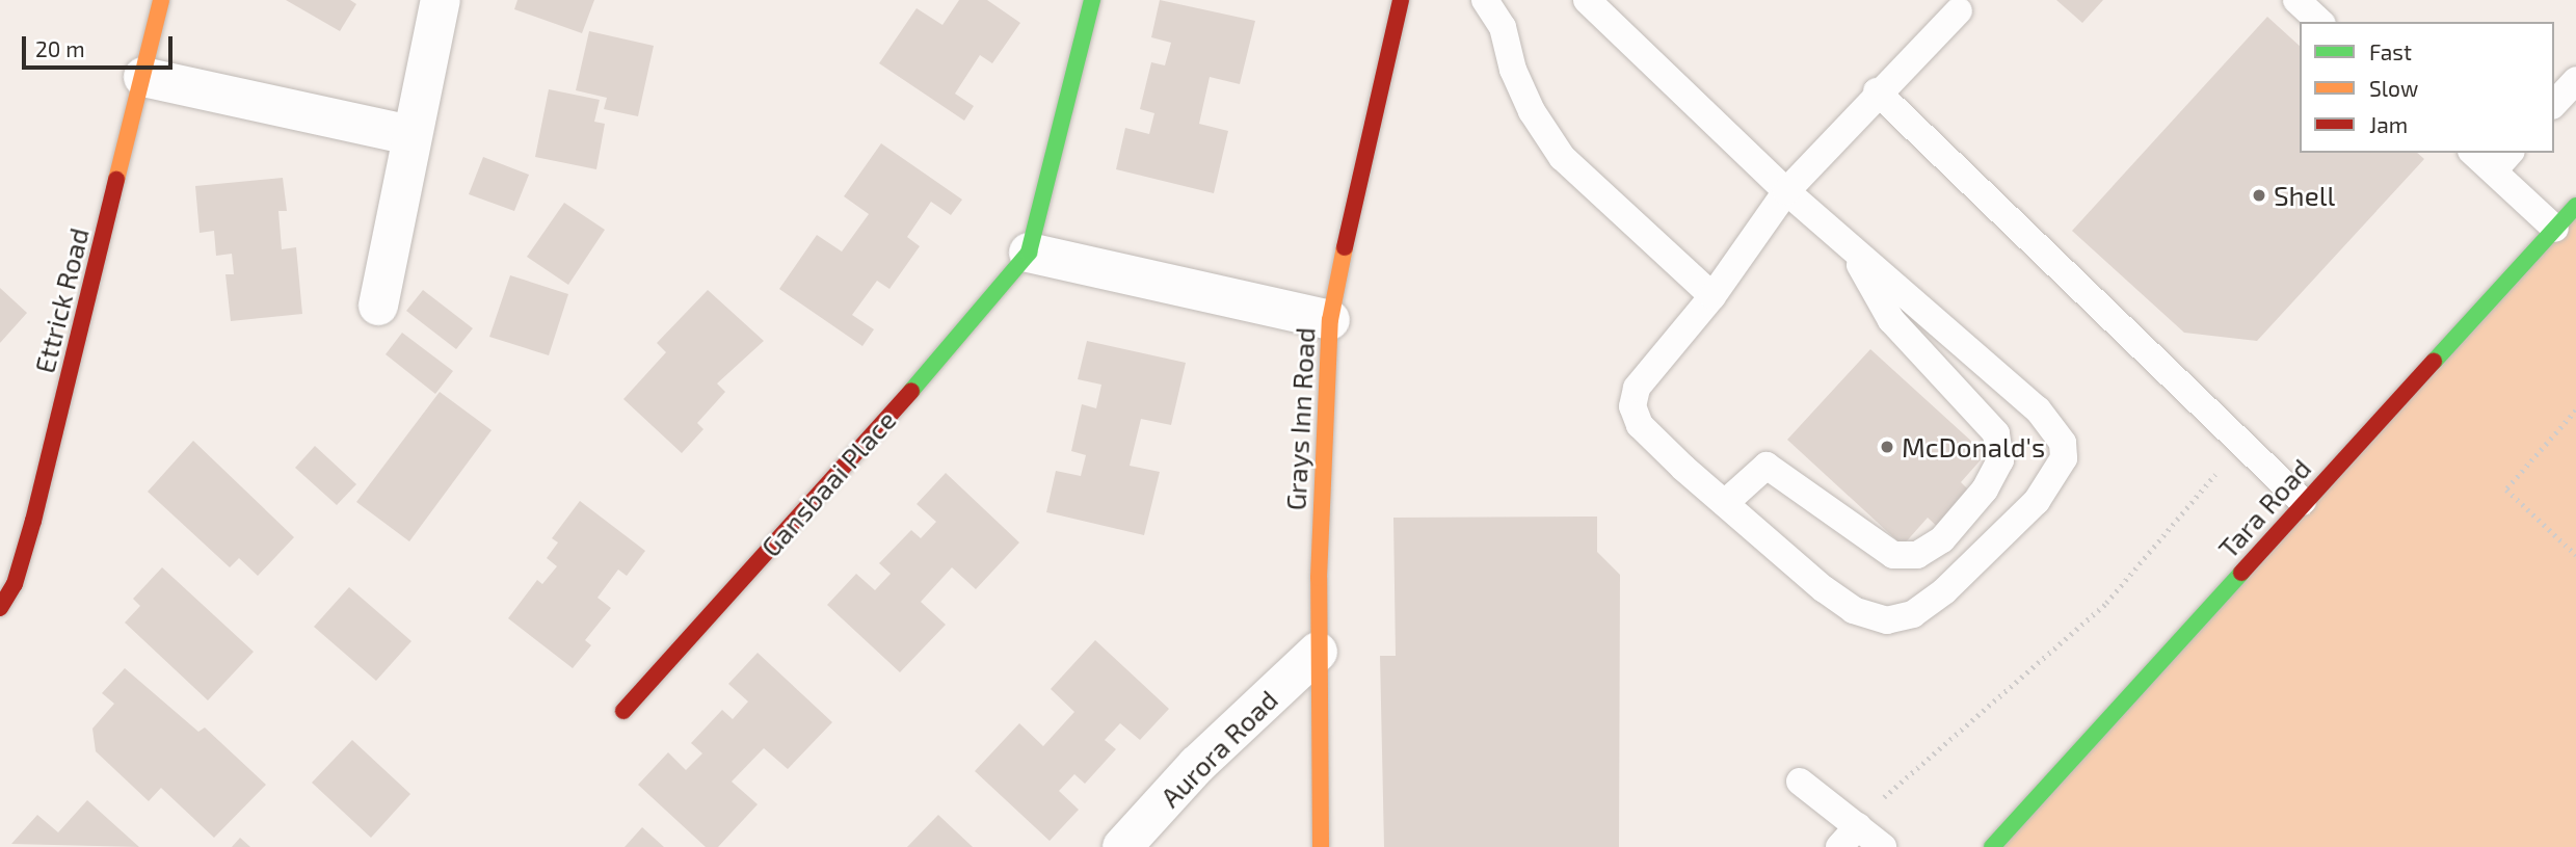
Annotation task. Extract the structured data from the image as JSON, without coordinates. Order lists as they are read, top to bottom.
{
  "streets": {
    "street": [
      "Ettrick Road",
      "Grays Inn Road",
      "Gansbaai Place",
      "Tara Road",
      "Aurora Road"
    ]
  },
  "crossings": [
    ["Grays Inn Road", "Aurora Road"]
  ],
  "places": ["Shell", "McDonald's"],
  "legend": ["Fast", "Slow", "Jam"],
  "scale_bar": "20 m"
}
